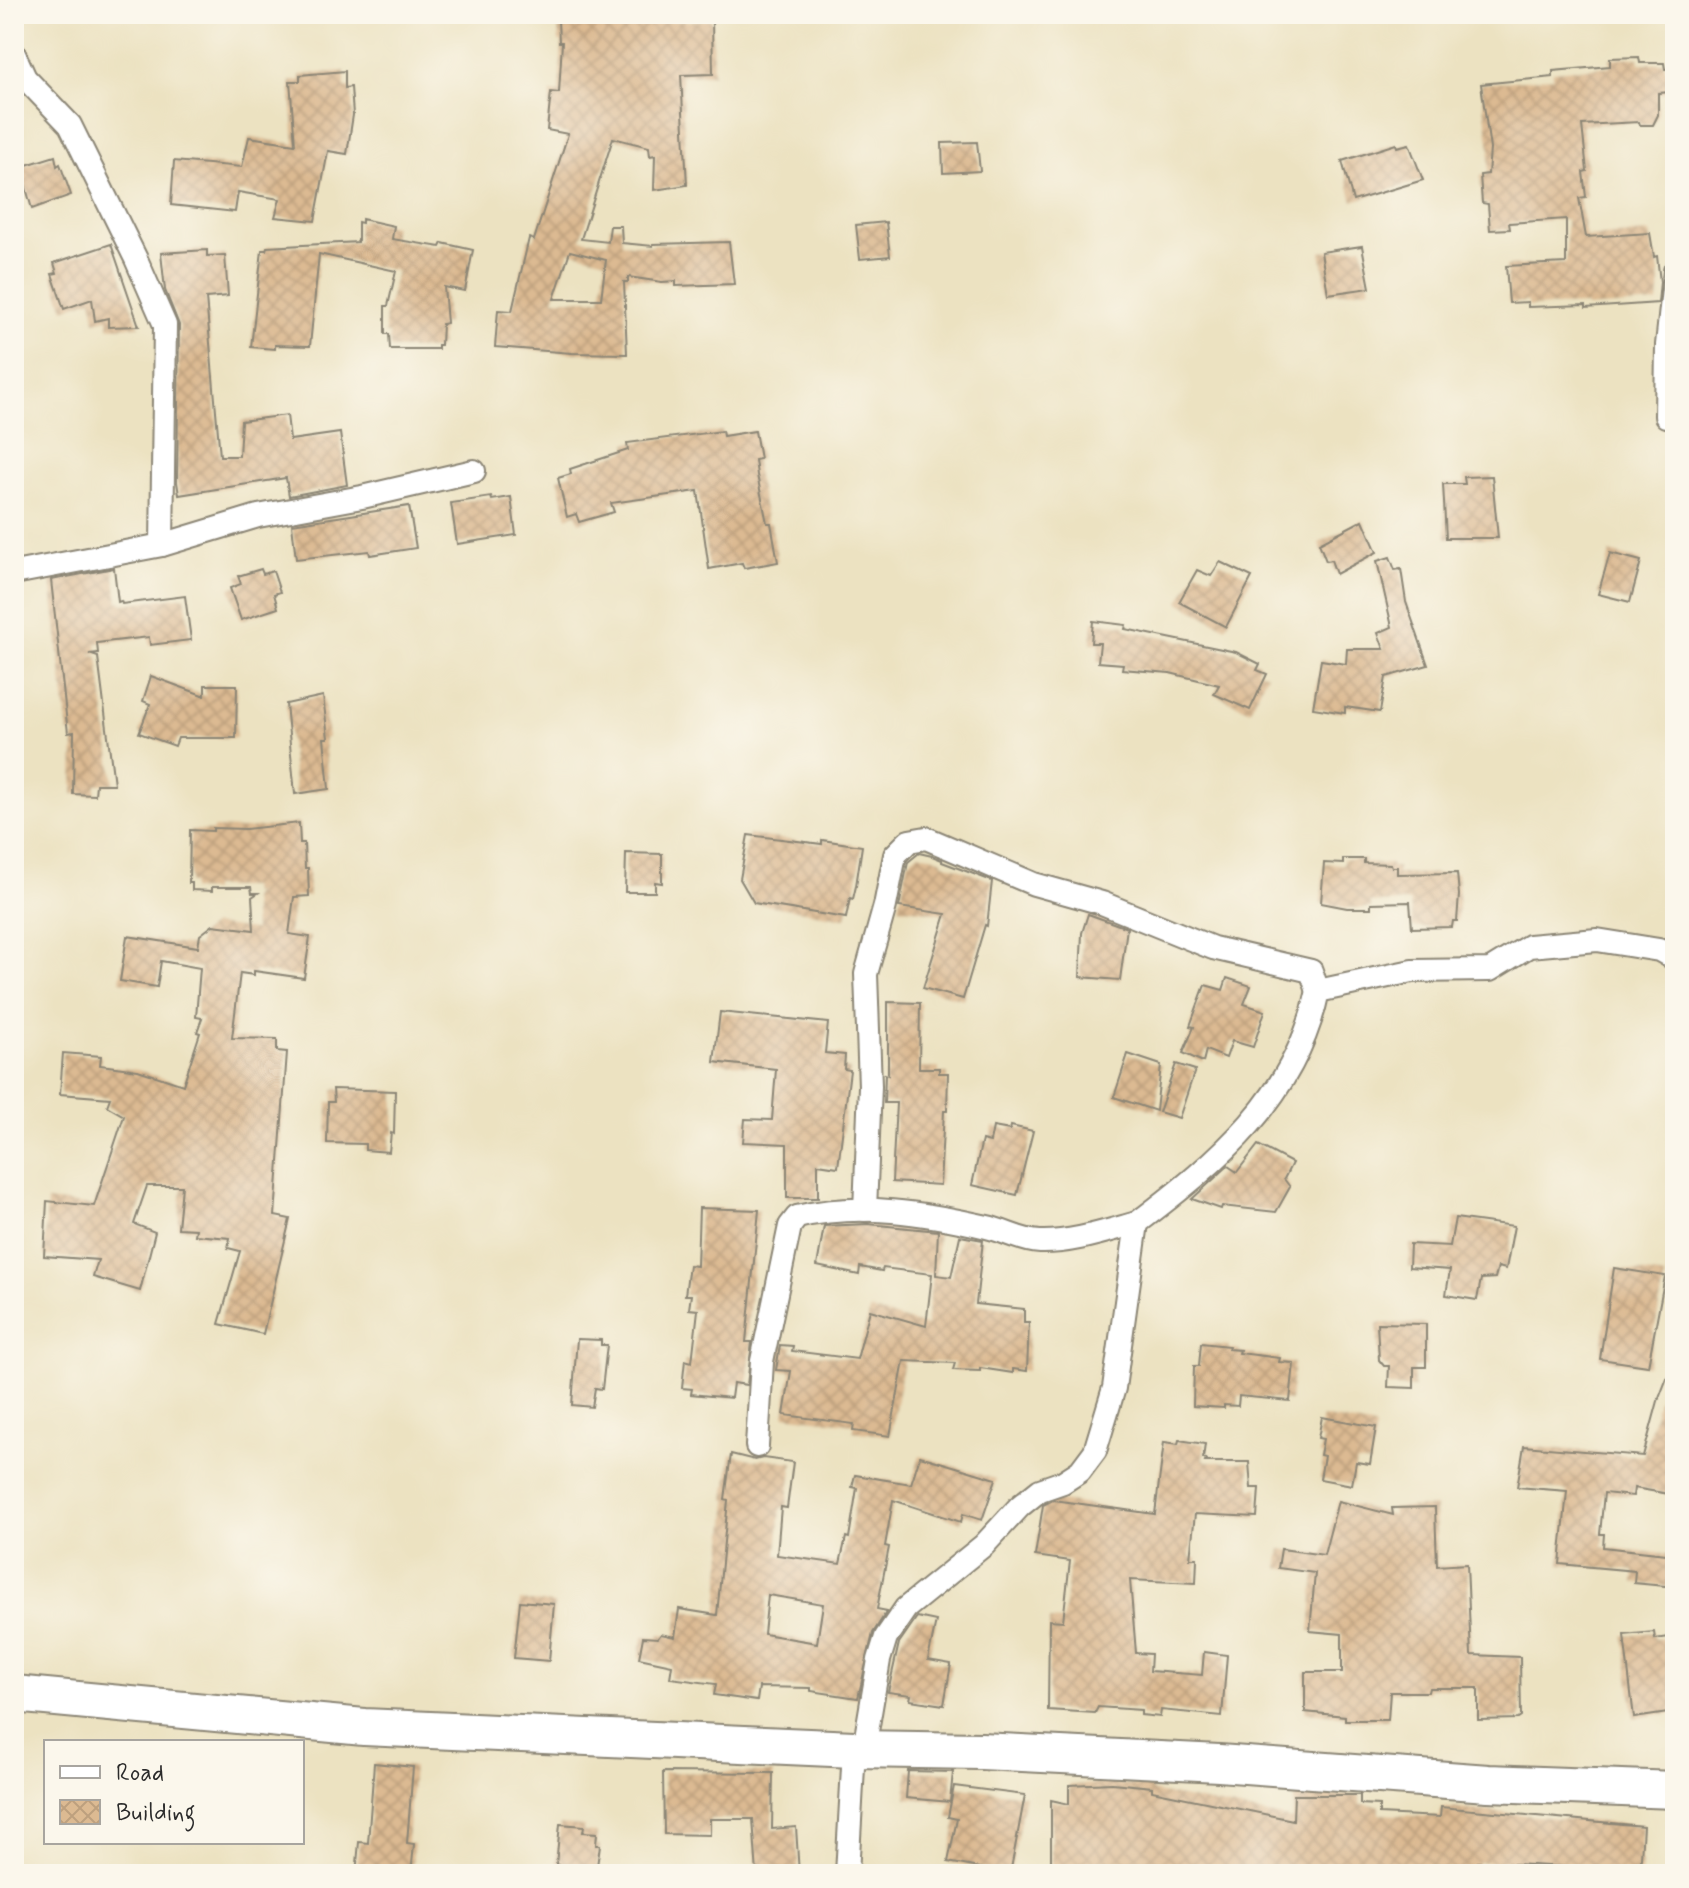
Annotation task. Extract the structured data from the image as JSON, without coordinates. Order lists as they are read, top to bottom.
{
  "legend": ["Road", "Building"]
}
